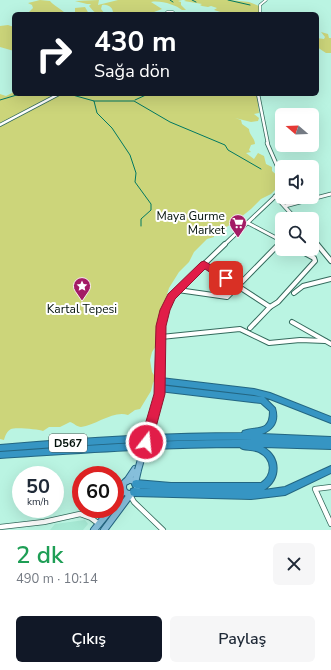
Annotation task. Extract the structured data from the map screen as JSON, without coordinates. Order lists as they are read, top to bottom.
{
  "streets": {
    "highway": ["D567"]
  },
  "places": {
    "supermarket": ["Maya Gurme Market"],
    "place": ["Kartal Tepesi"]
  },
  "north": "left",
  "page": {
    "turn": ["430 m", "Sağa dön"],
    "speed": "50 km/h",
    "limit": "60",
    "heading": ["2 dk", "490 m · 10:14"],
    "buttons": ["Çıkış", "Paylaş"]
  }
}
